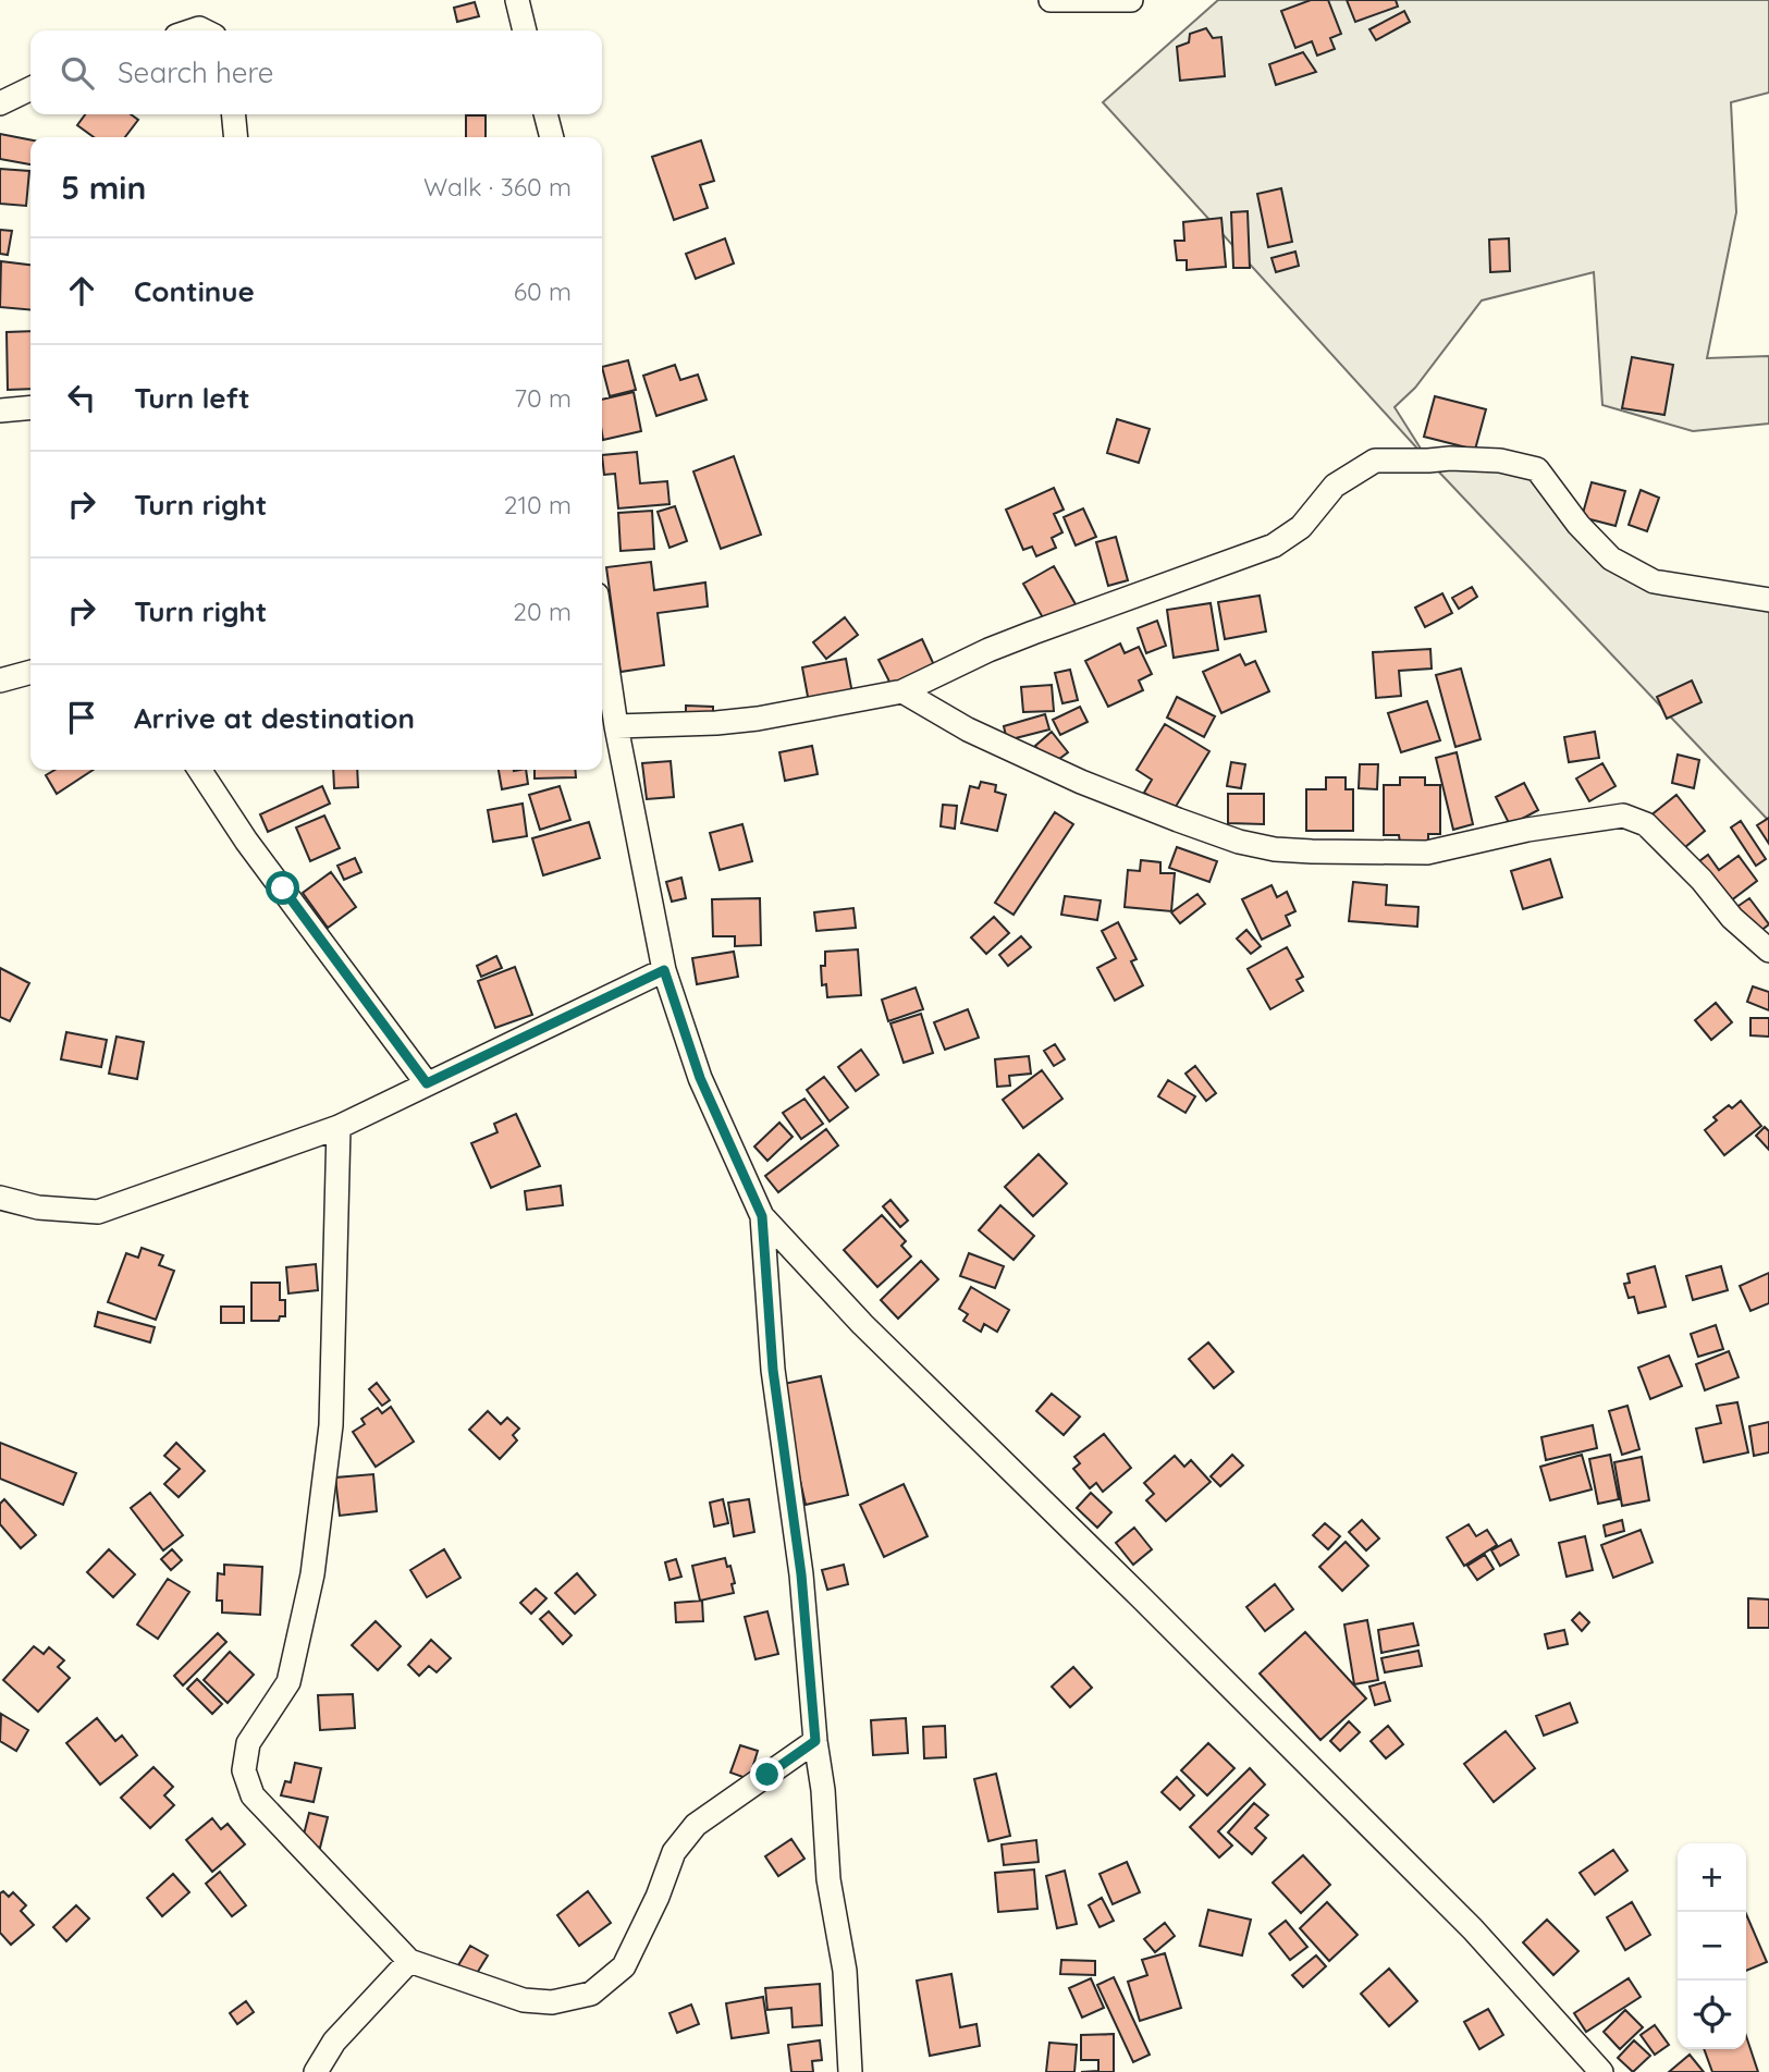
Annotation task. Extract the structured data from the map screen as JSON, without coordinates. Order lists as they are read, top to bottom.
{
  "page": {
    "search": "Search here",
    "heading": ["5 min", "Walk · 360 m"],
    "list": [
      ["Continue", "60 m"],
      ["Turn left", "70 m"],
      ["Turn right", "210 m"],
      ["Turn right", "20 m"],
      "Arrive at destination"
    ],
    "map_buttons": ["+", "−"]
  }
}
